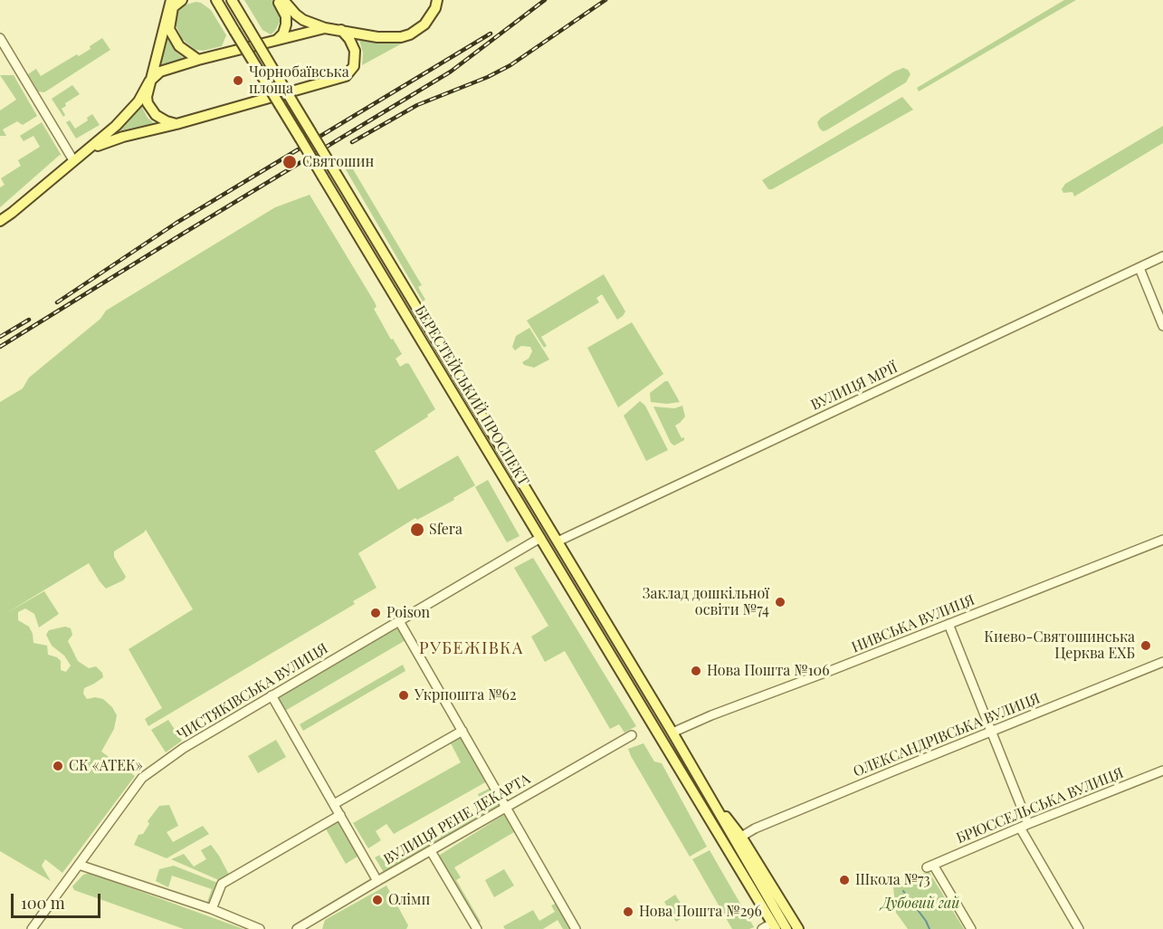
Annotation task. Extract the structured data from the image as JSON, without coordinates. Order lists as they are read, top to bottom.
{
  "streets": {
    "main road": ["БЕРЕСТЕЙСЬКИЙ ПРОСПЕКТ"],
    "street": [
      "ВУЛИЦЯ МРІЇ",
      "НИВСЬКА ВУЛИЦЯ",
      "ЧИСТЯКІВСЬКА ВУЛИЦЯ",
      "ОЛЕКСАНДРІВСЬКА ВУЛИЦЯ",
      "БРЮССЕЛЬСЬКА ВУЛИЦЯ",
      "ВУЛИЦЯ РЕНЕ ДЕКАРТА"
    ]
  },
  "crossings": [
    ["ВУЛИЦЯ МРІЇ", "БЕРЕСТЕЙСЬКИЙ ПРОСПЕКТ"],
    ["БЕРЕСТЕЙСЬКИЙ ПРОСПЕКТ", "НИВСЬКА ВУЛИЦЯ"],
    ["БЕРЕСТЕЙСЬКИЙ ПРОСПЕКТ", "ЧИСТЯКІВСЬКА ВУЛИЦЯ"],
    ["БЕРЕСТЕЙСЬКИЙ ПРОСПЕКТ", "ОЛЕКСАНДРІВСЬКА ВУЛИЦЯ"]
  ],
  "districts": ["РУБЕЖІВКА"],
  "parks": ["Дубовий гай"],
  "places": [
    "Чорнобаївська площа",
    "Святошин",
    "Sfera",
    "Заклад дошкільної освіти №74",
    "Poison",
    "Києво-Святошинська Церква ЕХБ",
    "Нова Пошта №106",
    "Укрпошта №62",
    "СК «АТЕК»",
    "Школа №73",
    "Олімп",
    "Нова Пошта №296"
  ],
  "scale_bar": "100 m"
}
